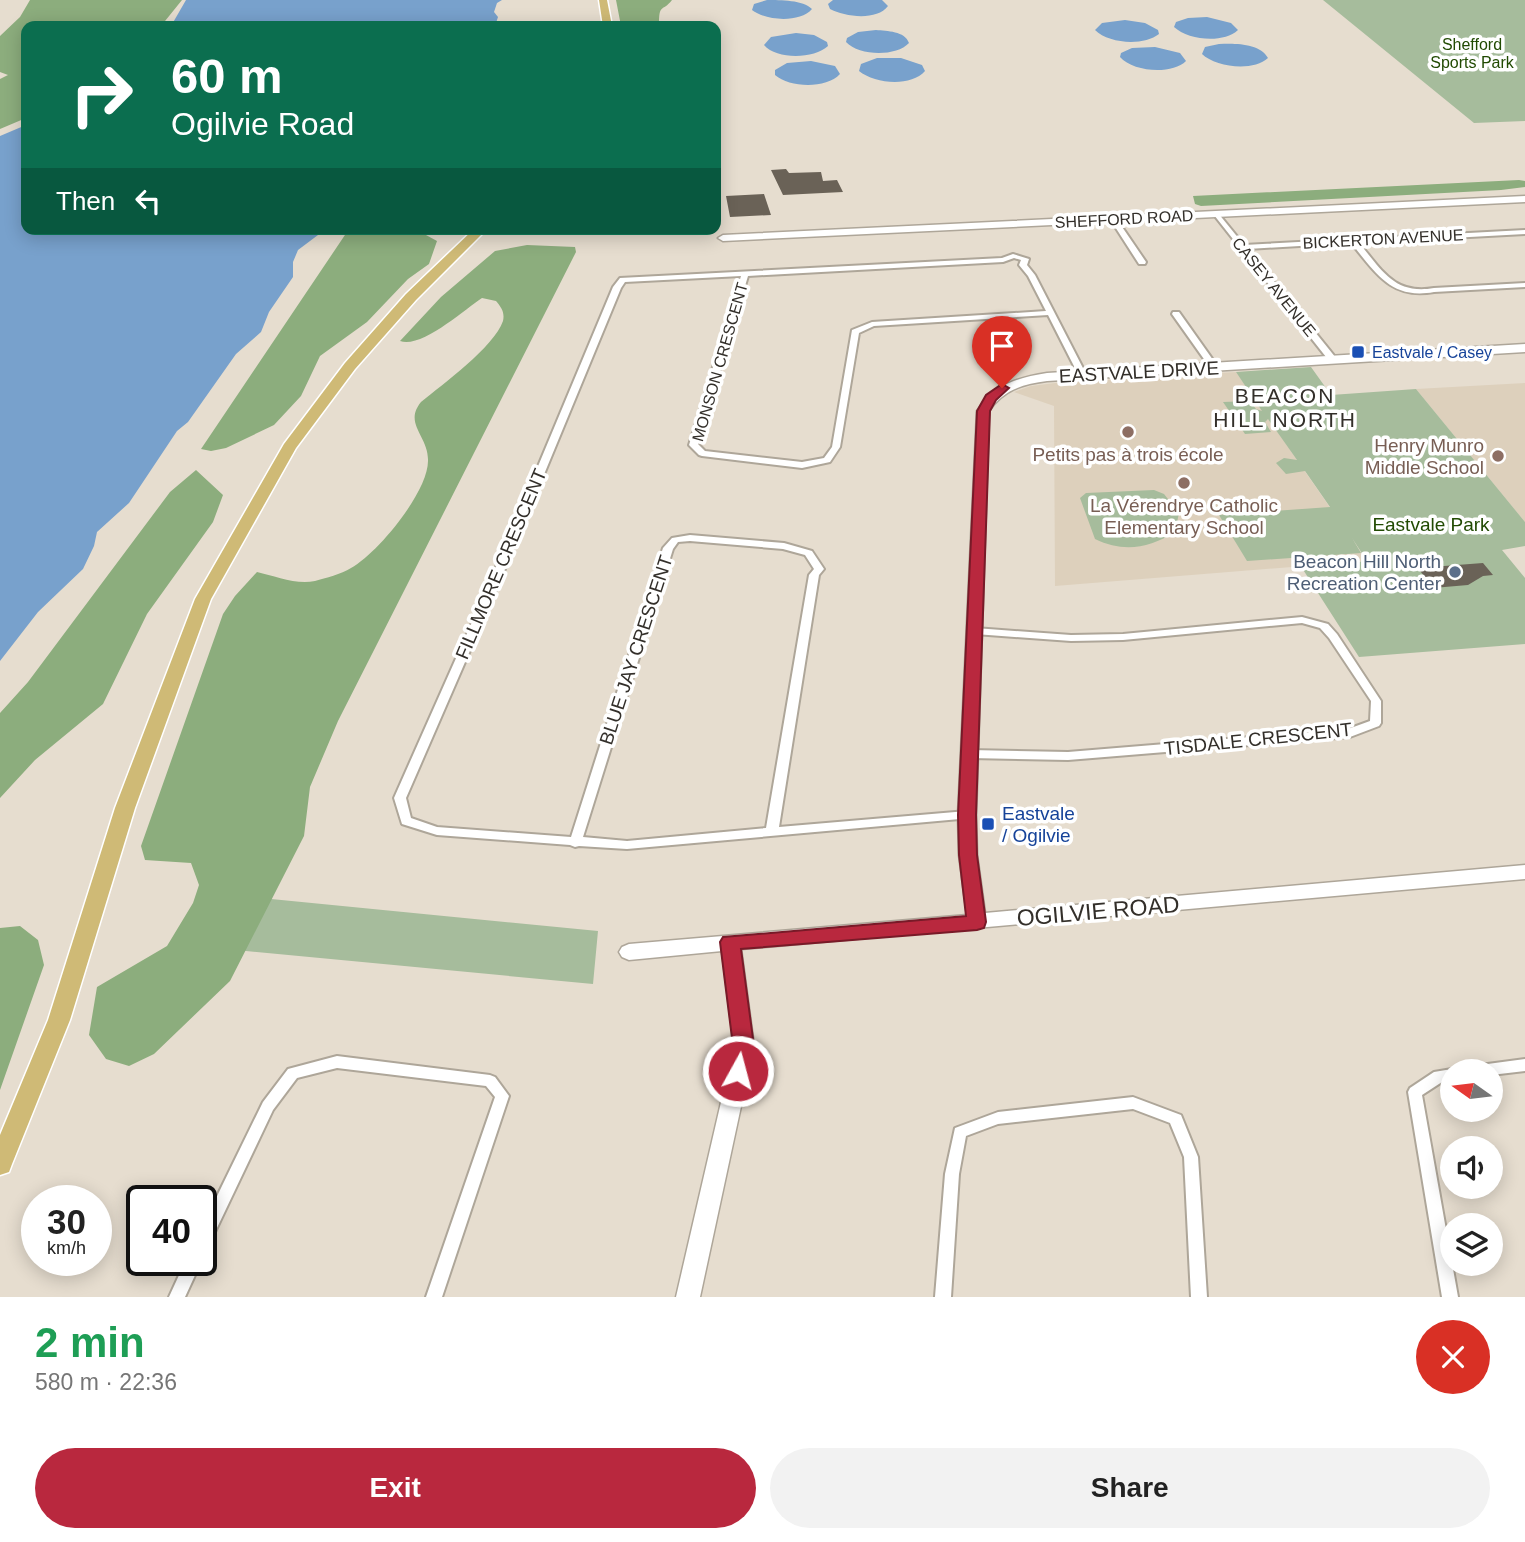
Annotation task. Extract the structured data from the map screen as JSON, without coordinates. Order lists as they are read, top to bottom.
{
  "streets": {
    "street": [
      "SHEFFORD ROAD",
      "BICKERTON AVENUE",
      "CASEY AVENUE",
      "MONSON CRESCENT",
      "EASTVALE DRIVE",
      "FILLMORE CRESCENT",
      "BLUE JAY CRESCENT",
      "TISDALE CRESCENT",
      "OGILVIE ROAD"
    ]
  },
  "crossings": [
    ["SHEFFORD ROAD", "CASEY AVENUE"],
    ["BICKERTON AVENUE", "CASEY AVENUE"],
    ["CASEY AVENUE", "EASTVALE DRIVE"],
    ["MONSON CRESCENT", "FILLMORE CRESCENT"],
    ["EASTVALE DRIVE", "FILLMORE CRESCENT"],
    ["EASTVALE DRIVE", "TISDALE CRESCENT"],
    ["EASTVALE DRIVE", "OGILVIE ROAD"],
    ["FILLMORE CRESCENT", "BLUE JAY CRESCENT"]
  ],
  "districts": ["BEACON HILL NORTH"],
  "parks": ["Shefford Sports Park", "Eastvale Park"],
  "places": {
    "transit": ["Eastvale / Casey", "Eastvale / Ogilvie"],
    "other": [
      "Petits pas à trois école",
      "Henry Munro Middle School",
      "La Vérendrye Catholic Elementary School",
      "Beacon Hill North Recreation Center"
    ]
  },
  "north": "left",
  "page": {
    "turn": ["60 m", "Ogilvie Road"],
    "then": "Then",
    "speed": "30 km/h",
    "limit": "40",
    "heading": ["2 min", "580 m · 22:36"],
    "buttons": ["Exit", "Share"]
  }
}
